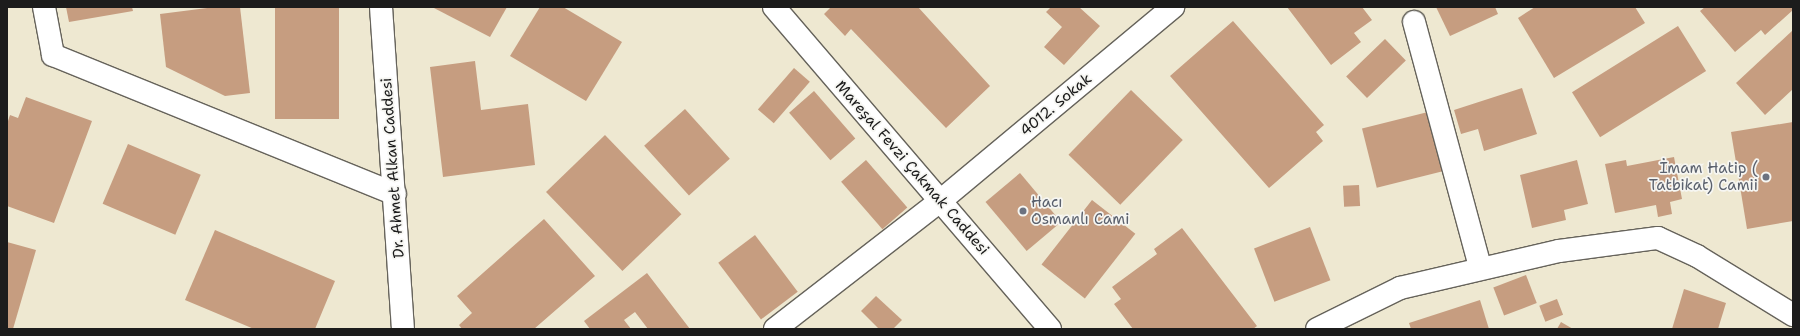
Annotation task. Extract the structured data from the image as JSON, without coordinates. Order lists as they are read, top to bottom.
{
  "streets": {
    "street": ["4012. Sokak", "Dr. Ahmet Alkan Caddesi", "Mareşal Fevzi Çakmak Caddesi"]
  },
  "crossings": [
    ["4012. Sokak", "Mareşal Fevzi Çakmak Caddesi"]
  ],
  "places": ["İmam Hatip ( Tatbikat) Camii", "Hacı Osmanlı Cami"]
}
